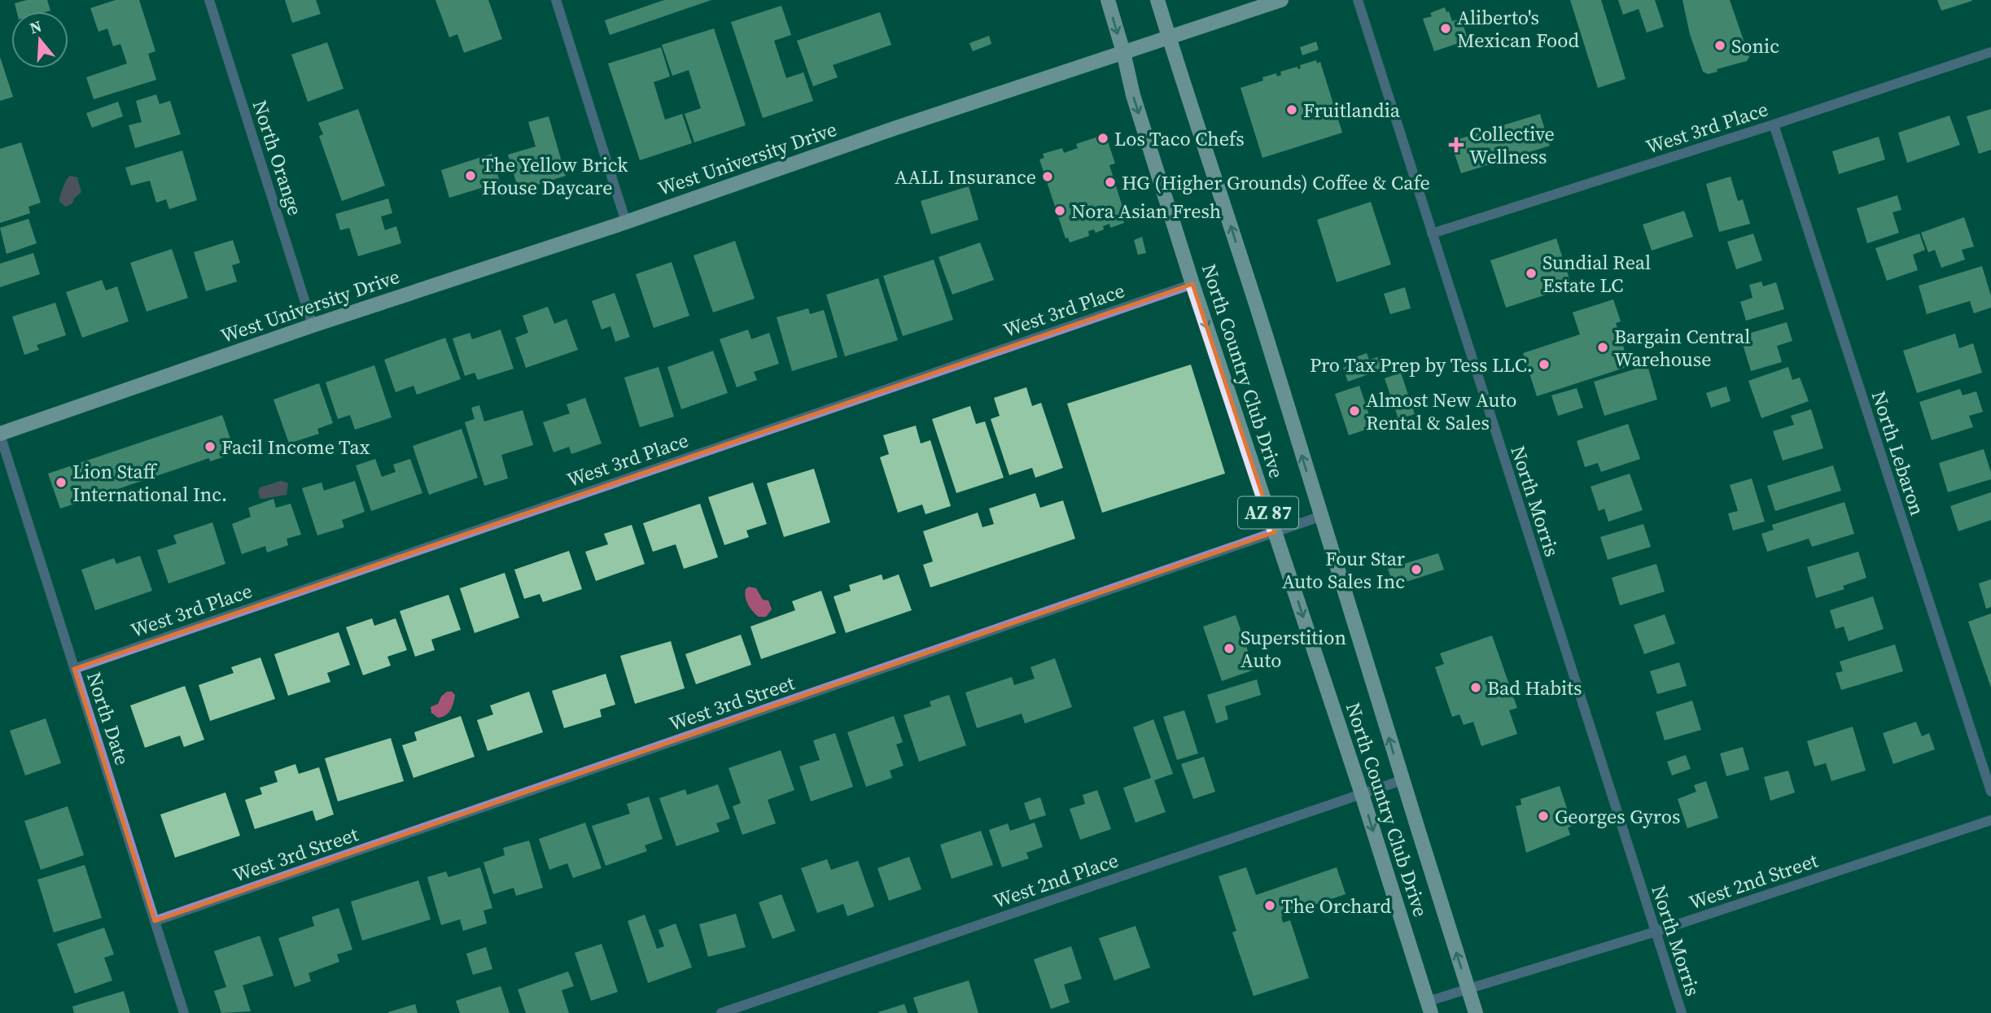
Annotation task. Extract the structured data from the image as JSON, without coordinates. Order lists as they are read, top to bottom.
{
  "streets": {
    "main road": ["West University Drive", "North Country Club Drive", "AZ 87"],
    "street": [
      "West 3rd Place",
      "North Orange",
      "North Lebaron",
      "North Morris",
      "West 3rd Street",
      "North Date",
      "West 2nd Place",
      "West 2nd Street"
    ]
  },
  "crossings": [
    ["West 3rd Place", "North Country Club Drive"],
    ["West 3rd Place", "North Lebaron"],
    ["West 3rd Place", "North Morris"],
    ["West 3rd Place", "North Date"],
    ["North Orange", "West University Drive"],
    ["West University Drive", "North Country Club Drive"],
    ["West University Drive", "North Date"],
    ["North Country Club Drive", "West 3rd Street"],
    ["North Country Club Drive", "West 2nd Place"],
    ["North Country Club Drive", "West 2nd Street"],
    ["North Morris", "West 2nd Street"],
    ["West 3rd Street", "North Date"]
  ],
  "places": {
    "other": [
      "Aliberto's Mexican Food",
      "Sonic",
      "Fruitlandia",
      "Los Taco Chefs",
      "The Yellow Brick House Daycare",
      "AALL Insurance",
      "HG (Higher Grounds) Coffee & Cafe",
      "Nora Asian Fresh",
      "Sundial Real Estate LC",
      "Bargain Central Warehouse",
      "Pro Tax Prep by Tess LLC.",
      "Almost New Auto Rental & Sales",
      "Facil Income Tax",
      "Lion Staff International Inc.",
      "Four Star Auto Sales Inc",
      "Superstition Auto",
      "Bad Habits",
      "Georges Gyros",
      "The Orchard"
    ],
    "health": ["Collective Wellness"]
  },
  "north": "top"
}
